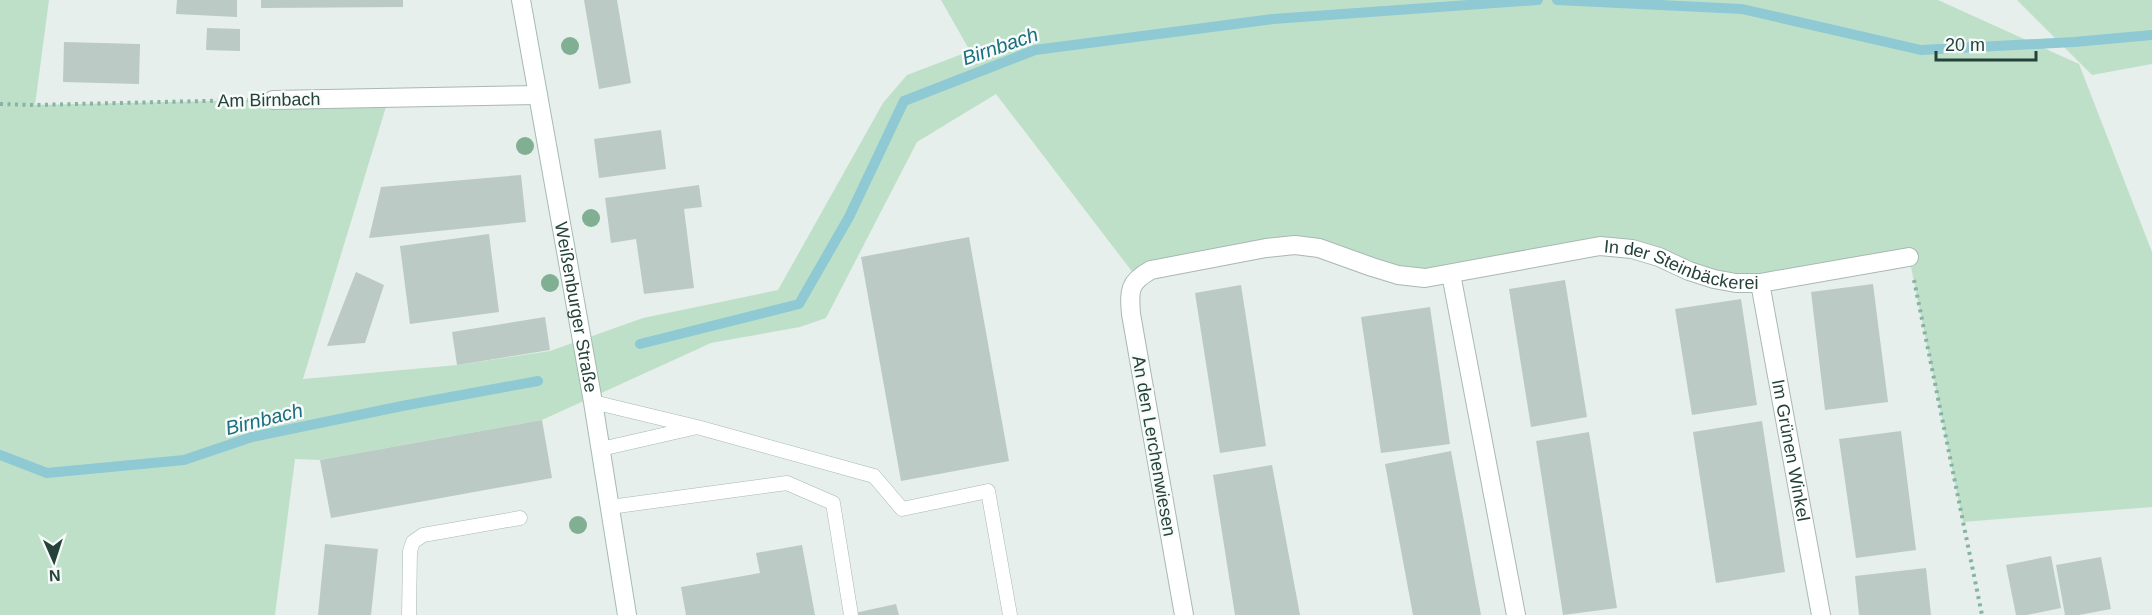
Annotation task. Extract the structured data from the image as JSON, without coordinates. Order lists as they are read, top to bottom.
{
  "streets": {
    "street": [
      "Am Birnbach",
      "In der Steinbäckerei",
      "Weißenburger Straße",
      "An den Lerchenwiesen",
      "Im Grünen Winkel"
    ]
  },
  "crossings": [
    ["Am Birnbach", "Weißenburger Straße"],
    ["In der Steinbäckerei", "An den Lerchenwiesen"],
    ["In der Steinbäckerei", "Im Grünen Winkel"]
  ],
  "water": ["Birnbach"],
  "scale_bar": "20 m",
  "north": "bottom"
}
